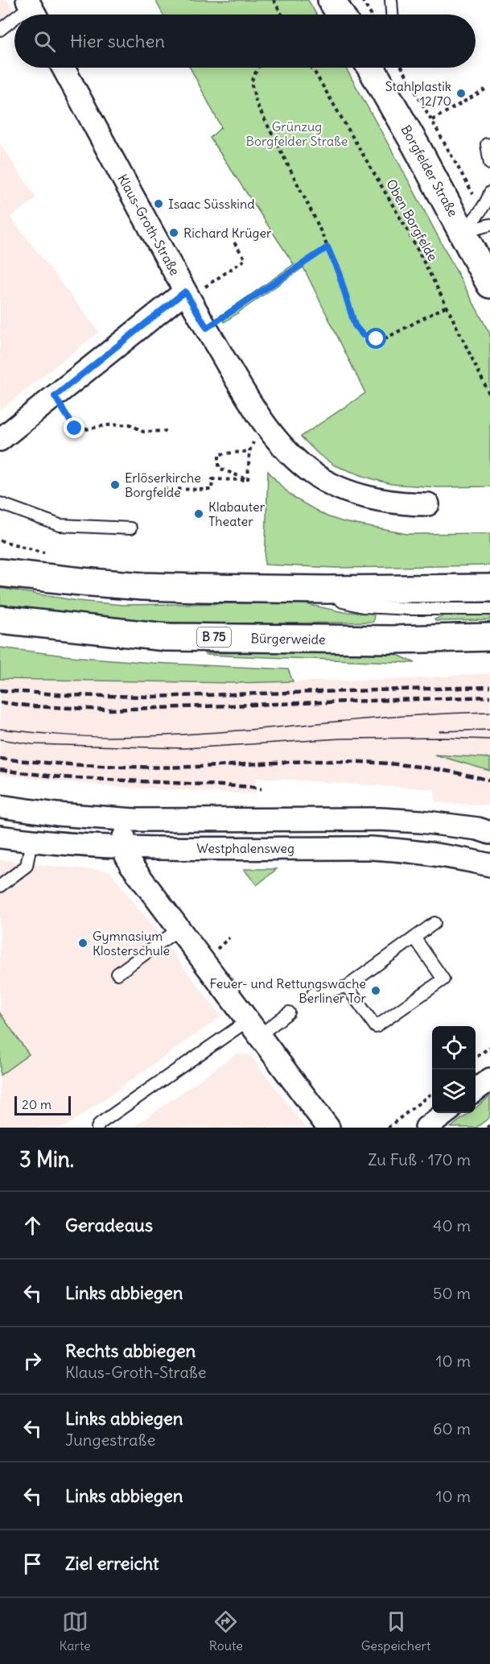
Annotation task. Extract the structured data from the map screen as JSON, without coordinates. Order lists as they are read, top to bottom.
{
  "streets": {
    "main road": ["Borgfelder Straße", "B 75", "Bürgerweide"],
    "street": ["Klaus-Groth-Straße", "Westphalensweg"],
    "path": ["Oben Borgfelde"]
  },
  "parks": ["Grünzug Borgfelder Straße"],
  "places": [
    "Stahlplastik 12/70",
    "Isaac Süsskind",
    "Richard Krüger",
    "Erlöserkirche Borgfelde",
    "Klabauter Theater",
    "Gymnasium Klosterschule",
    "Feuer- und Rettungswache Berliner Tor"
  ],
  "scale_bar": "20 m",
  "page": {
    "search": "Hier suchen",
    "scale": "20 m",
    "heading": ["3 Min.", "Zu Fuß · 170 m"],
    "list": [
      ["Geradeaus", "40 m"],
      ["Links abbiegen", "50 m"],
      ["Rechts abbiegen", "Klaus-Groth-Straße", "10 m"],
      ["Links abbiegen", "Jungestraße", "60 m"],
      ["Links abbiegen", "10 m"],
      "Ziel erreicht"
    ],
    "nav": ["Karte", "Route", "Gespeichert"]
  }
}
